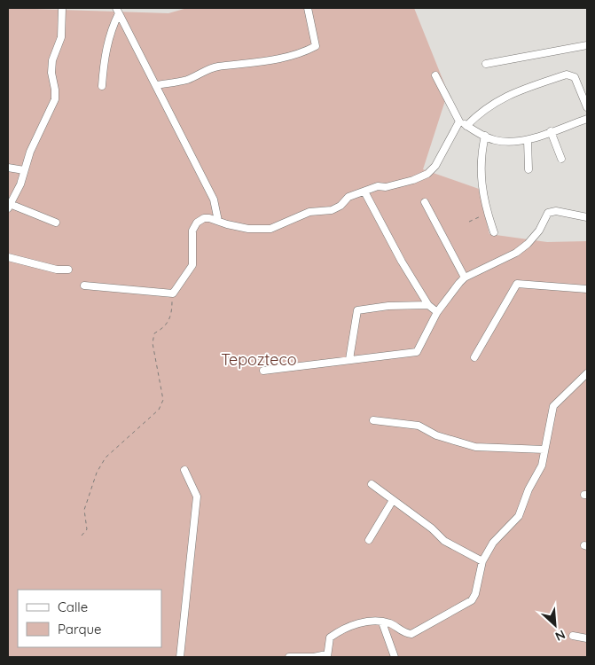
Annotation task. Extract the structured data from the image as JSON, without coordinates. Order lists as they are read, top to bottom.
{
  "parks": ["Tepozteco"],
  "legend": ["Calle", "Parque"],
  "north": "bottom right"
}
